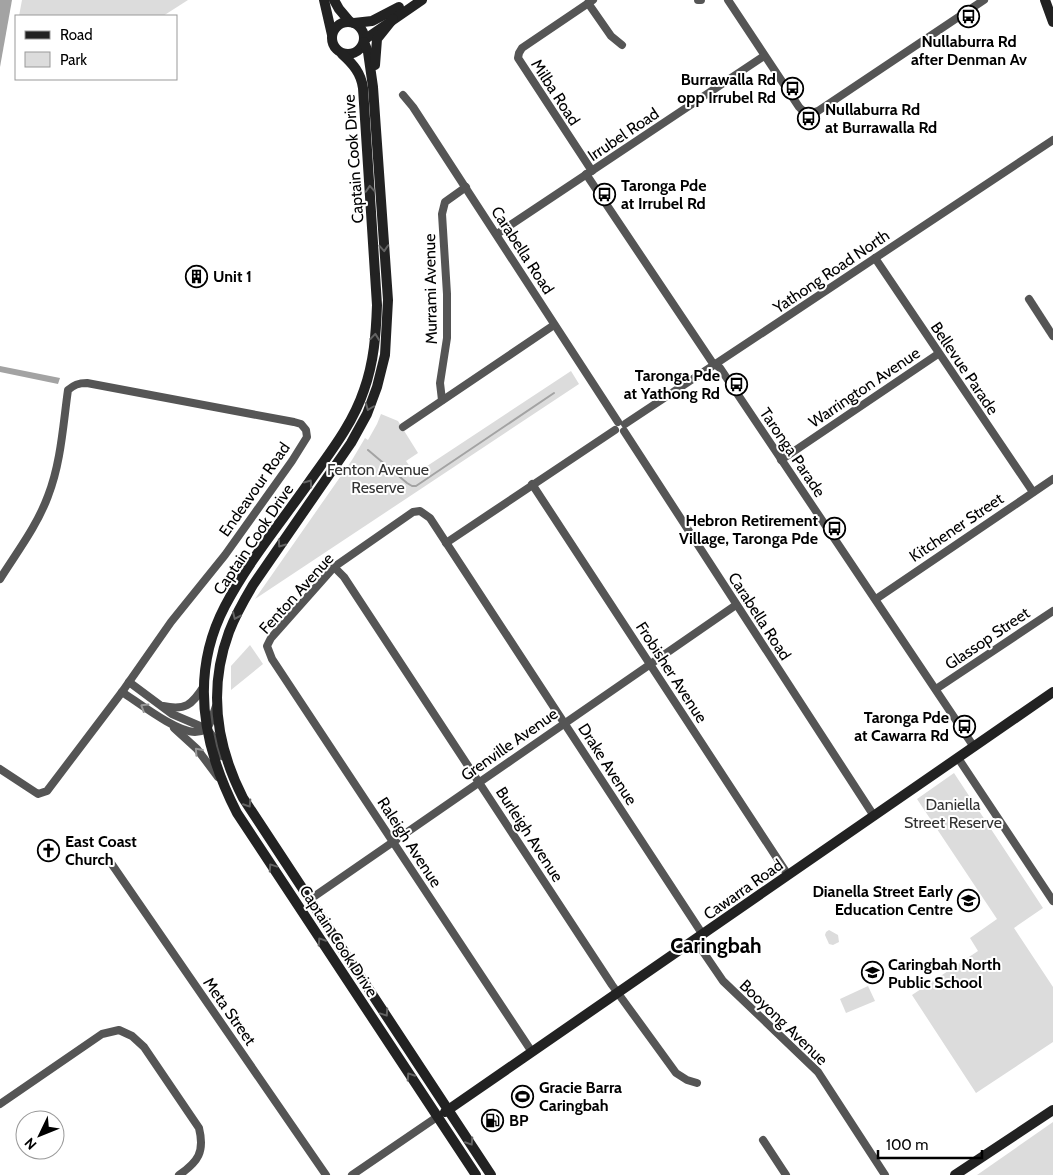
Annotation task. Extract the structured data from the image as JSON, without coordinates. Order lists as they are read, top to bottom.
{
  "streets": {
    "main road": ["Captain Cook Drive", "Grenville Avenue", "Cawarra Road"],
    "street": [
      "Milba Road",
      "Irrubel Road",
      "Carabella Road",
      "Yathong Road North",
      "Murrami Avenue",
      "Bellevue Parade",
      "Warrington Avenue",
      "Taronga Parade",
      "Endeavour Road",
      "Kitchener Street",
      "Fenton Avenue",
      "Glassop Street",
      "Frobisher Avenue",
      "Drake Avenue",
      "Burleigh Avenue",
      "Raleigh Avenue",
      "Meta Street",
      "Booyong Avenue"
    ]
  },
  "crossings": [
    ["Milba Road", "Irrubel Road"],
    ["Milba Road", "Taronga Parade"],
    ["Irrubel Road", "Carabella Road"],
    ["Irrubel Road", "Taronga Parade"],
    ["Captain Cook Drive", "Grenville Avenue"],
    ["Captain Cook Drive", "Cawarra Road"],
    ["Carabella Road", "Yathong Road North"],
    ["Carabella Road", "Murrami Avenue"],
    ["Carabella Road", "Grenville Avenue"],
    ["Carabella Road", "Cawarra Road"],
    ["Yathong Road North", "Bellevue Parade"],
    ["Yathong Road North", "Taronga Parade"],
    ["Yathong Road North", "Frobisher Avenue"],
    ["Yathong Road North", "Drake Avenue"],
    ["Bellevue Parade", "Warrington Avenue"],
    ["Bellevue Parade", "Kitchener Street"],
    ["Warrington Avenue", "Taronga Parade"],
    ["Taronga Parade", "Kitchener Street"],
    ["Taronga Parade", "Glassop Street"],
    ["Taronga Parade", "Cawarra Road"],
    ["Fenton Avenue", "Drake Avenue"],
    ["Fenton Avenue", "Burleigh Avenue"],
    ["Fenton Avenue", "Raleigh Avenue"],
    ["Frobisher Avenue", "Grenville Avenue"],
    ["Frobisher Avenue", "Cawarra Road"],
    ["Grenville Avenue", "Drake Avenue"],
    ["Grenville Avenue", "Burleigh Avenue"],
    ["Grenville Avenue", "Raleigh Avenue"],
    ["Drake Avenue", "Cawarra Road"],
    ["Drake Avenue", "Booyong Avenue"],
    ["Burleigh Avenue", "Cawarra Road"],
    ["Raleigh Avenue", "Cawarra Road"],
    ["Cawarra Road", "Booyong Avenue"]
  ],
  "districts": ["Caringbah"],
  "parks": ["Fenton Avenue Reserve", "Daniella Street Reserve"],
  "places": {
    "bus stop": [
      "Nullaburra Rd after Denman Av",
      "Burrawalla Rd opp Irrubel Rd",
      "Nullaburra Rd at Burrawalla Rd",
      "Taronga Pde at Irrubel Rd",
      "Taronga Pde at Yathong Rd",
      "Hebron Retirement Village, Taronga Pde",
      "Taronga Pde at Cawarra Rd"
    ],
    "building": ["Unit 1"],
    "church": ["East Coast Church"],
    "school or university": ["Dianella Street Early Education Centre", "Caringbah North Public School"],
    "sports": ["Gracie Barra Caringbah"],
    "fuel station": ["BP"]
  },
  "legend": ["Road", "Park"],
  "scale_bar": "100 m",
  "north": "bottom left"
}
